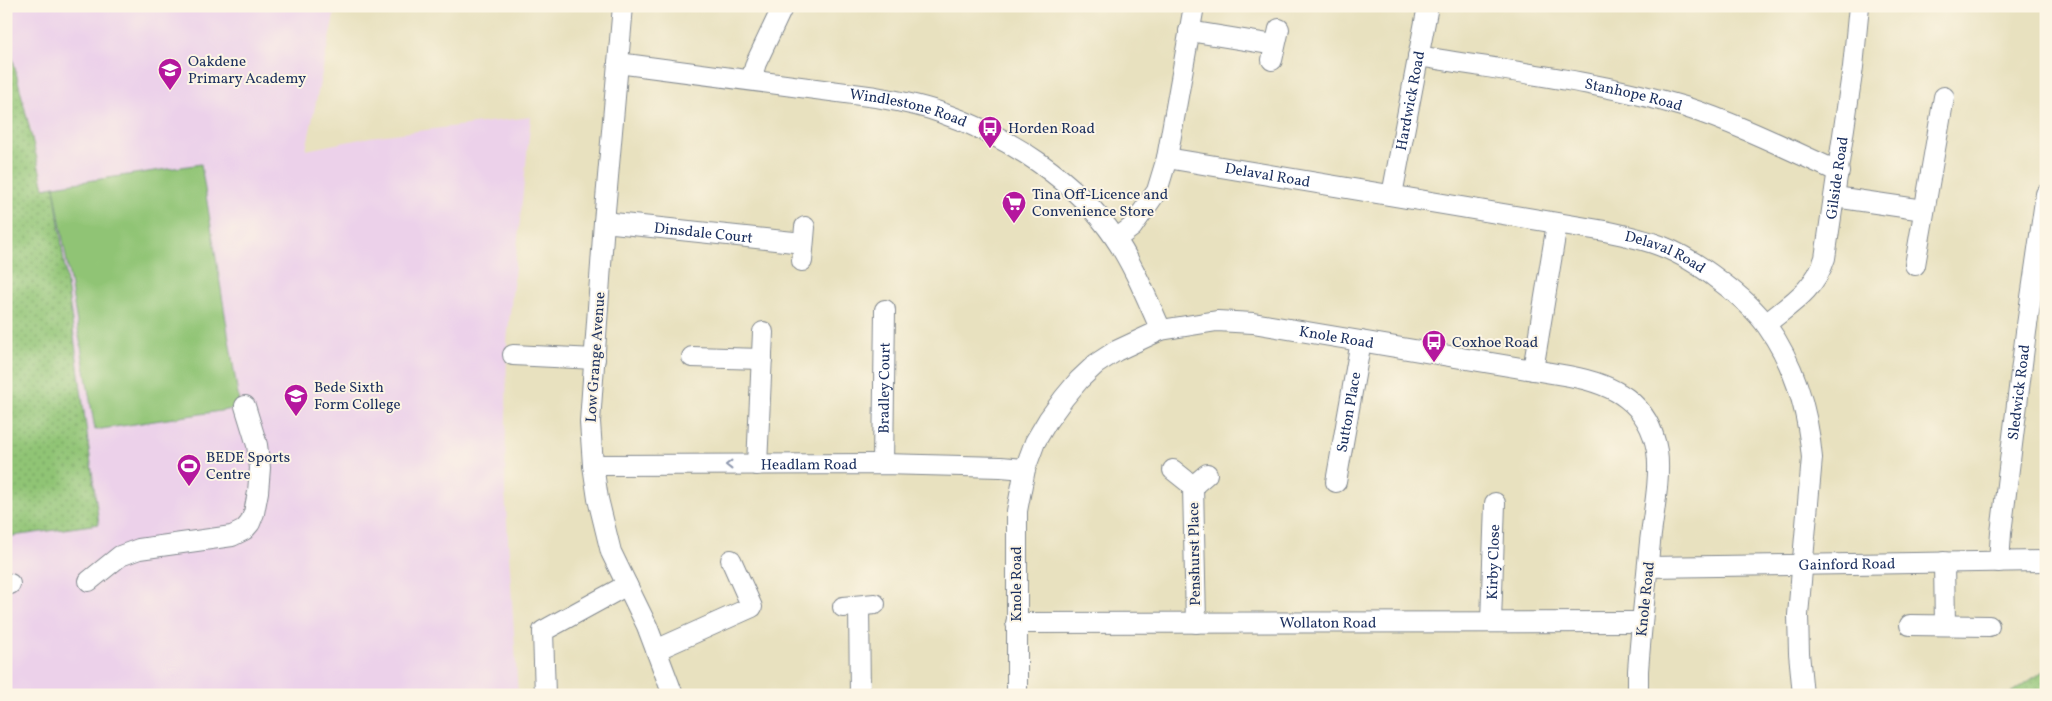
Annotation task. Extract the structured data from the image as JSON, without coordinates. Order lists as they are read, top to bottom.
{
  "streets": {
    "street": [
      "Stanhope Road",
      "Hardwick Road",
      "Windlestone Road",
      "Delaval Road",
      "Gilside Road",
      "Dinsdale Court",
      "Knole Road",
      "Low Grange Avenue",
      "Bradley Court",
      "Sledwick Road",
      "Sutton Place",
      "Headlam Road",
      "Penshurst Place",
      "Kirby Close",
      "Gainford Road",
      "Wollaton Road"
    ]
  },
  "crossings": [
    ["Stanhope Road", "Hardwick Road"],
    ["Stanhope Road", "Gilside Road"],
    ["Hardwick Road", "Delaval Road"],
    ["Windlestone Road", "Knole Road"],
    ["Windlestone Road", "Low Grange Avenue"],
    ["Delaval Road", "Gilside Road"],
    ["Delaval Road", "Gainford Road"],
    ["Dinsdale Court", "Low Grange Avenue"],
    ["Knole Road", "Sutton Place"],
    ["Knole Road", "Headlam Road"],
    ["Knole Road", "Gainford Road"],
    ["Knole Road", "Wollaton Road"],
    ["Low Grange Avenue", "Headlam Road"],
    ["Bradley Court", "Headlam Road"],
    ["Sledwick Road", "Gainford Road"],
    ["Penshurst Place", "Wollaton Road"],
    ["Kirby Close", "Wollaton Road"]
  ],
  "places": {
    "school or university": ["Oakdene Primary Academy", "Bede Sixth Form College"],
    "bus stop": ["Horden Road", "Coxhoe Road"],
    "supermarket": ["Tina Off-Licence and Convenience Store"],
    "sports": ["BEDE Sports Centre"]
  }
}
